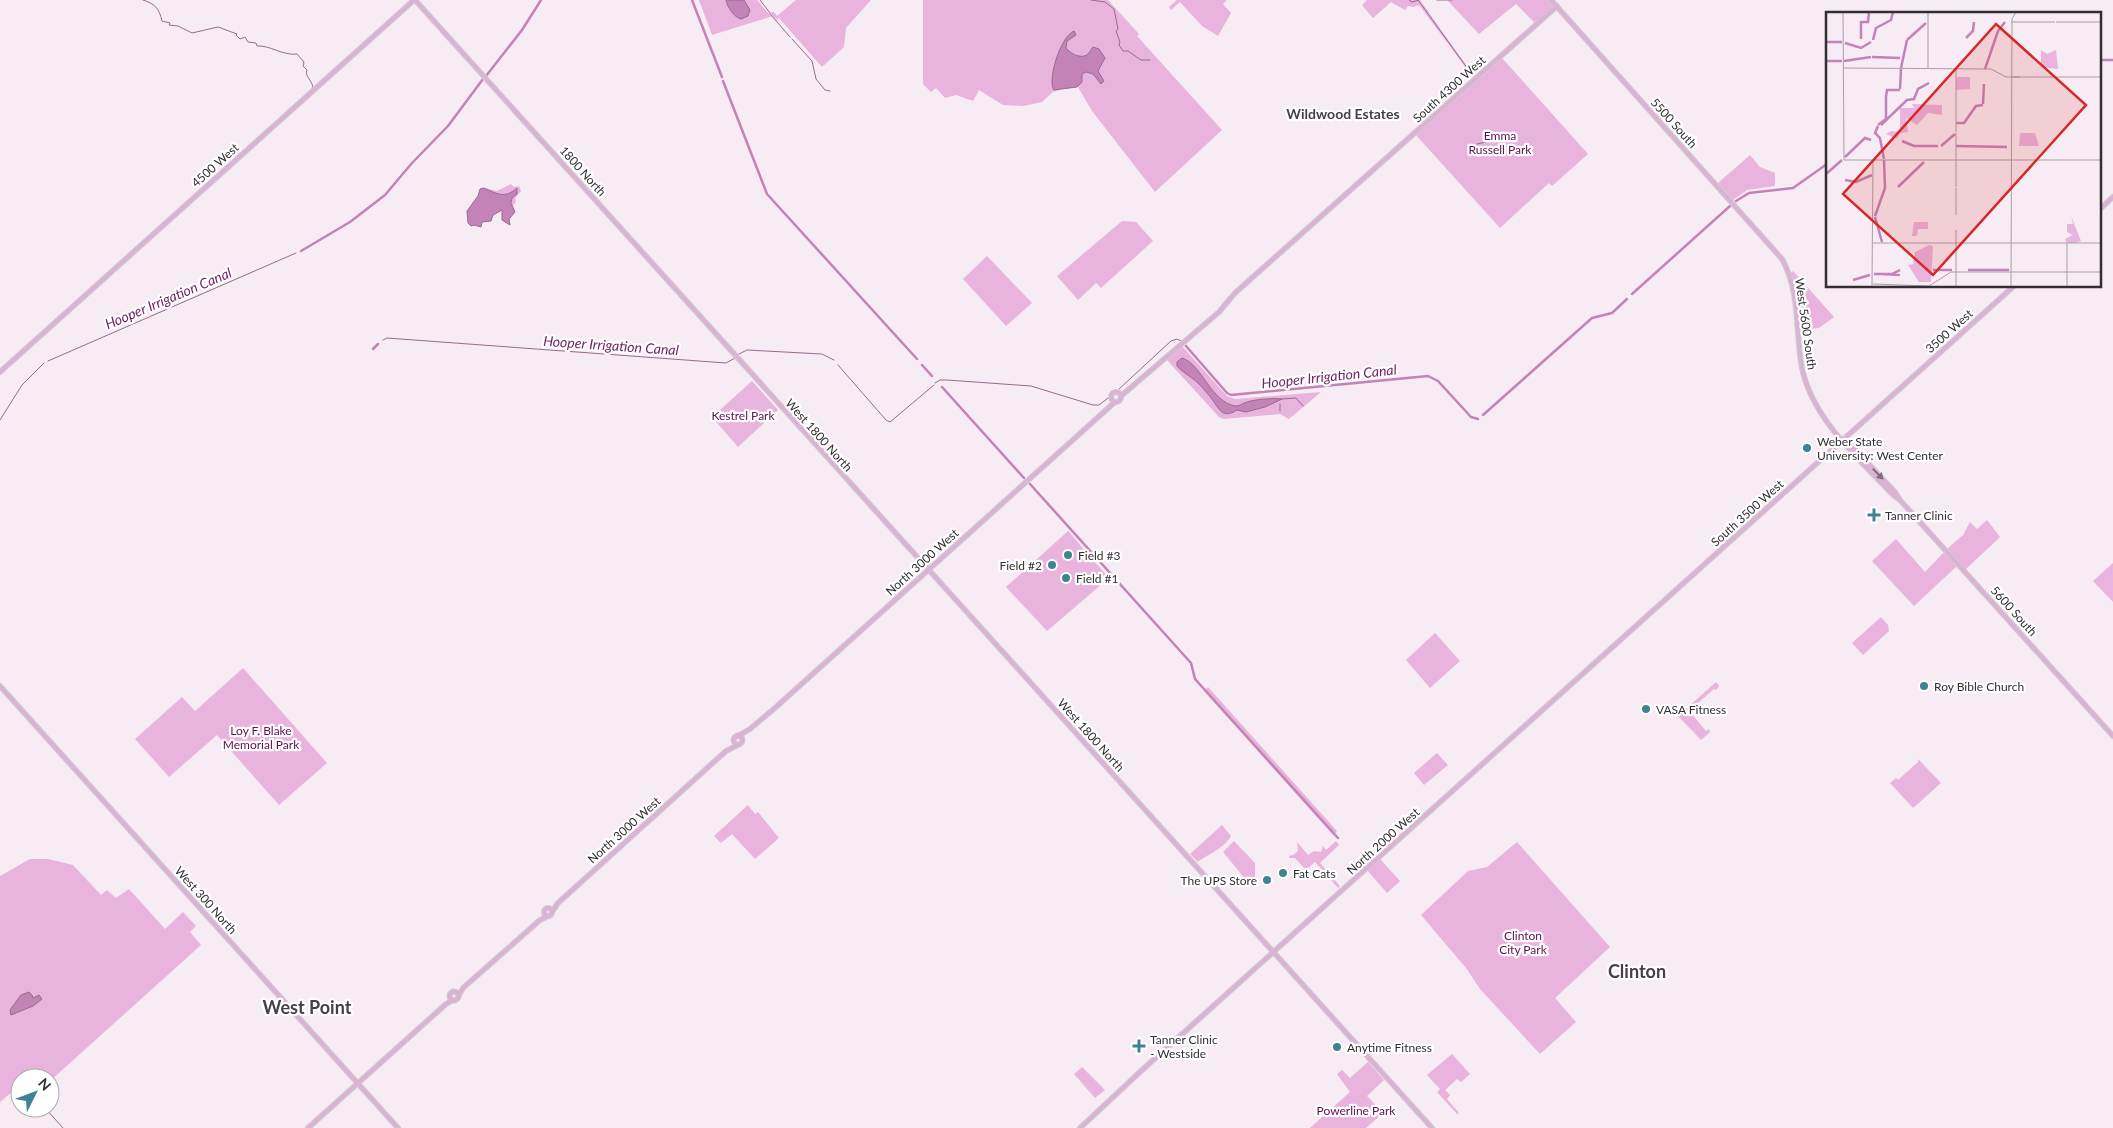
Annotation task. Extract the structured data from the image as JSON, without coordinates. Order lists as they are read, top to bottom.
{
  "streets": {
    "main road": [
      "South 4300 West",
      "5500 South",
      "4500 West",
      "1800 North",
      "West 5600 South",
      "3500 West",
      "West 1800 North",
      "South 3500 West",
      "North 3000 West",
      "5600 South",
      "North 2000 West",
      "West 300 North"
    ]
  },
  "crossings": [
    ["South 4300 West", "5500 South"],
    ["5500 South", "West 5600 South"],
    ["4500 West", "1800 North"],
    ["1800 North", "West 1800 North"],
    ["West 5600 South", "South 3500 West"],
    ["West 5600 South", "5600 South"],
    ["3500 West", "South 3500 West"],
    ["West 1800 North", "North 3000 West"],
    ["West 1800 North", "North 2000 West"],
    ["South 3500 West", "5600 South"],
    ["South 3500 West", "North 2000 West"]
  ],
  "districts": ["Wildwood Estates", "Clinton", "West Point"],
  "water": ["Hooper Irrigation Canal"],
  "parks": [
    "Emma Russell Park",
    "Kestrel Park",
    "Loy F. Blake Memorial Park",
    "Clinton City Park",
    "Powerline Park"
  ],
  "places": {
    "other": [
      "Weber State University: West Center",
      "Field #3",
      "Field #2",
      "Field #1",
      "Roy Bible Church",
      "VASA Fitness",
      "Fat Cats",
      "The UPS Store",
      "Anytime Fitness"
    ],
    "health": ["Tanner Clinic", "Tanner Clinic - Westside"]
  },
  "north": "top right"
}
